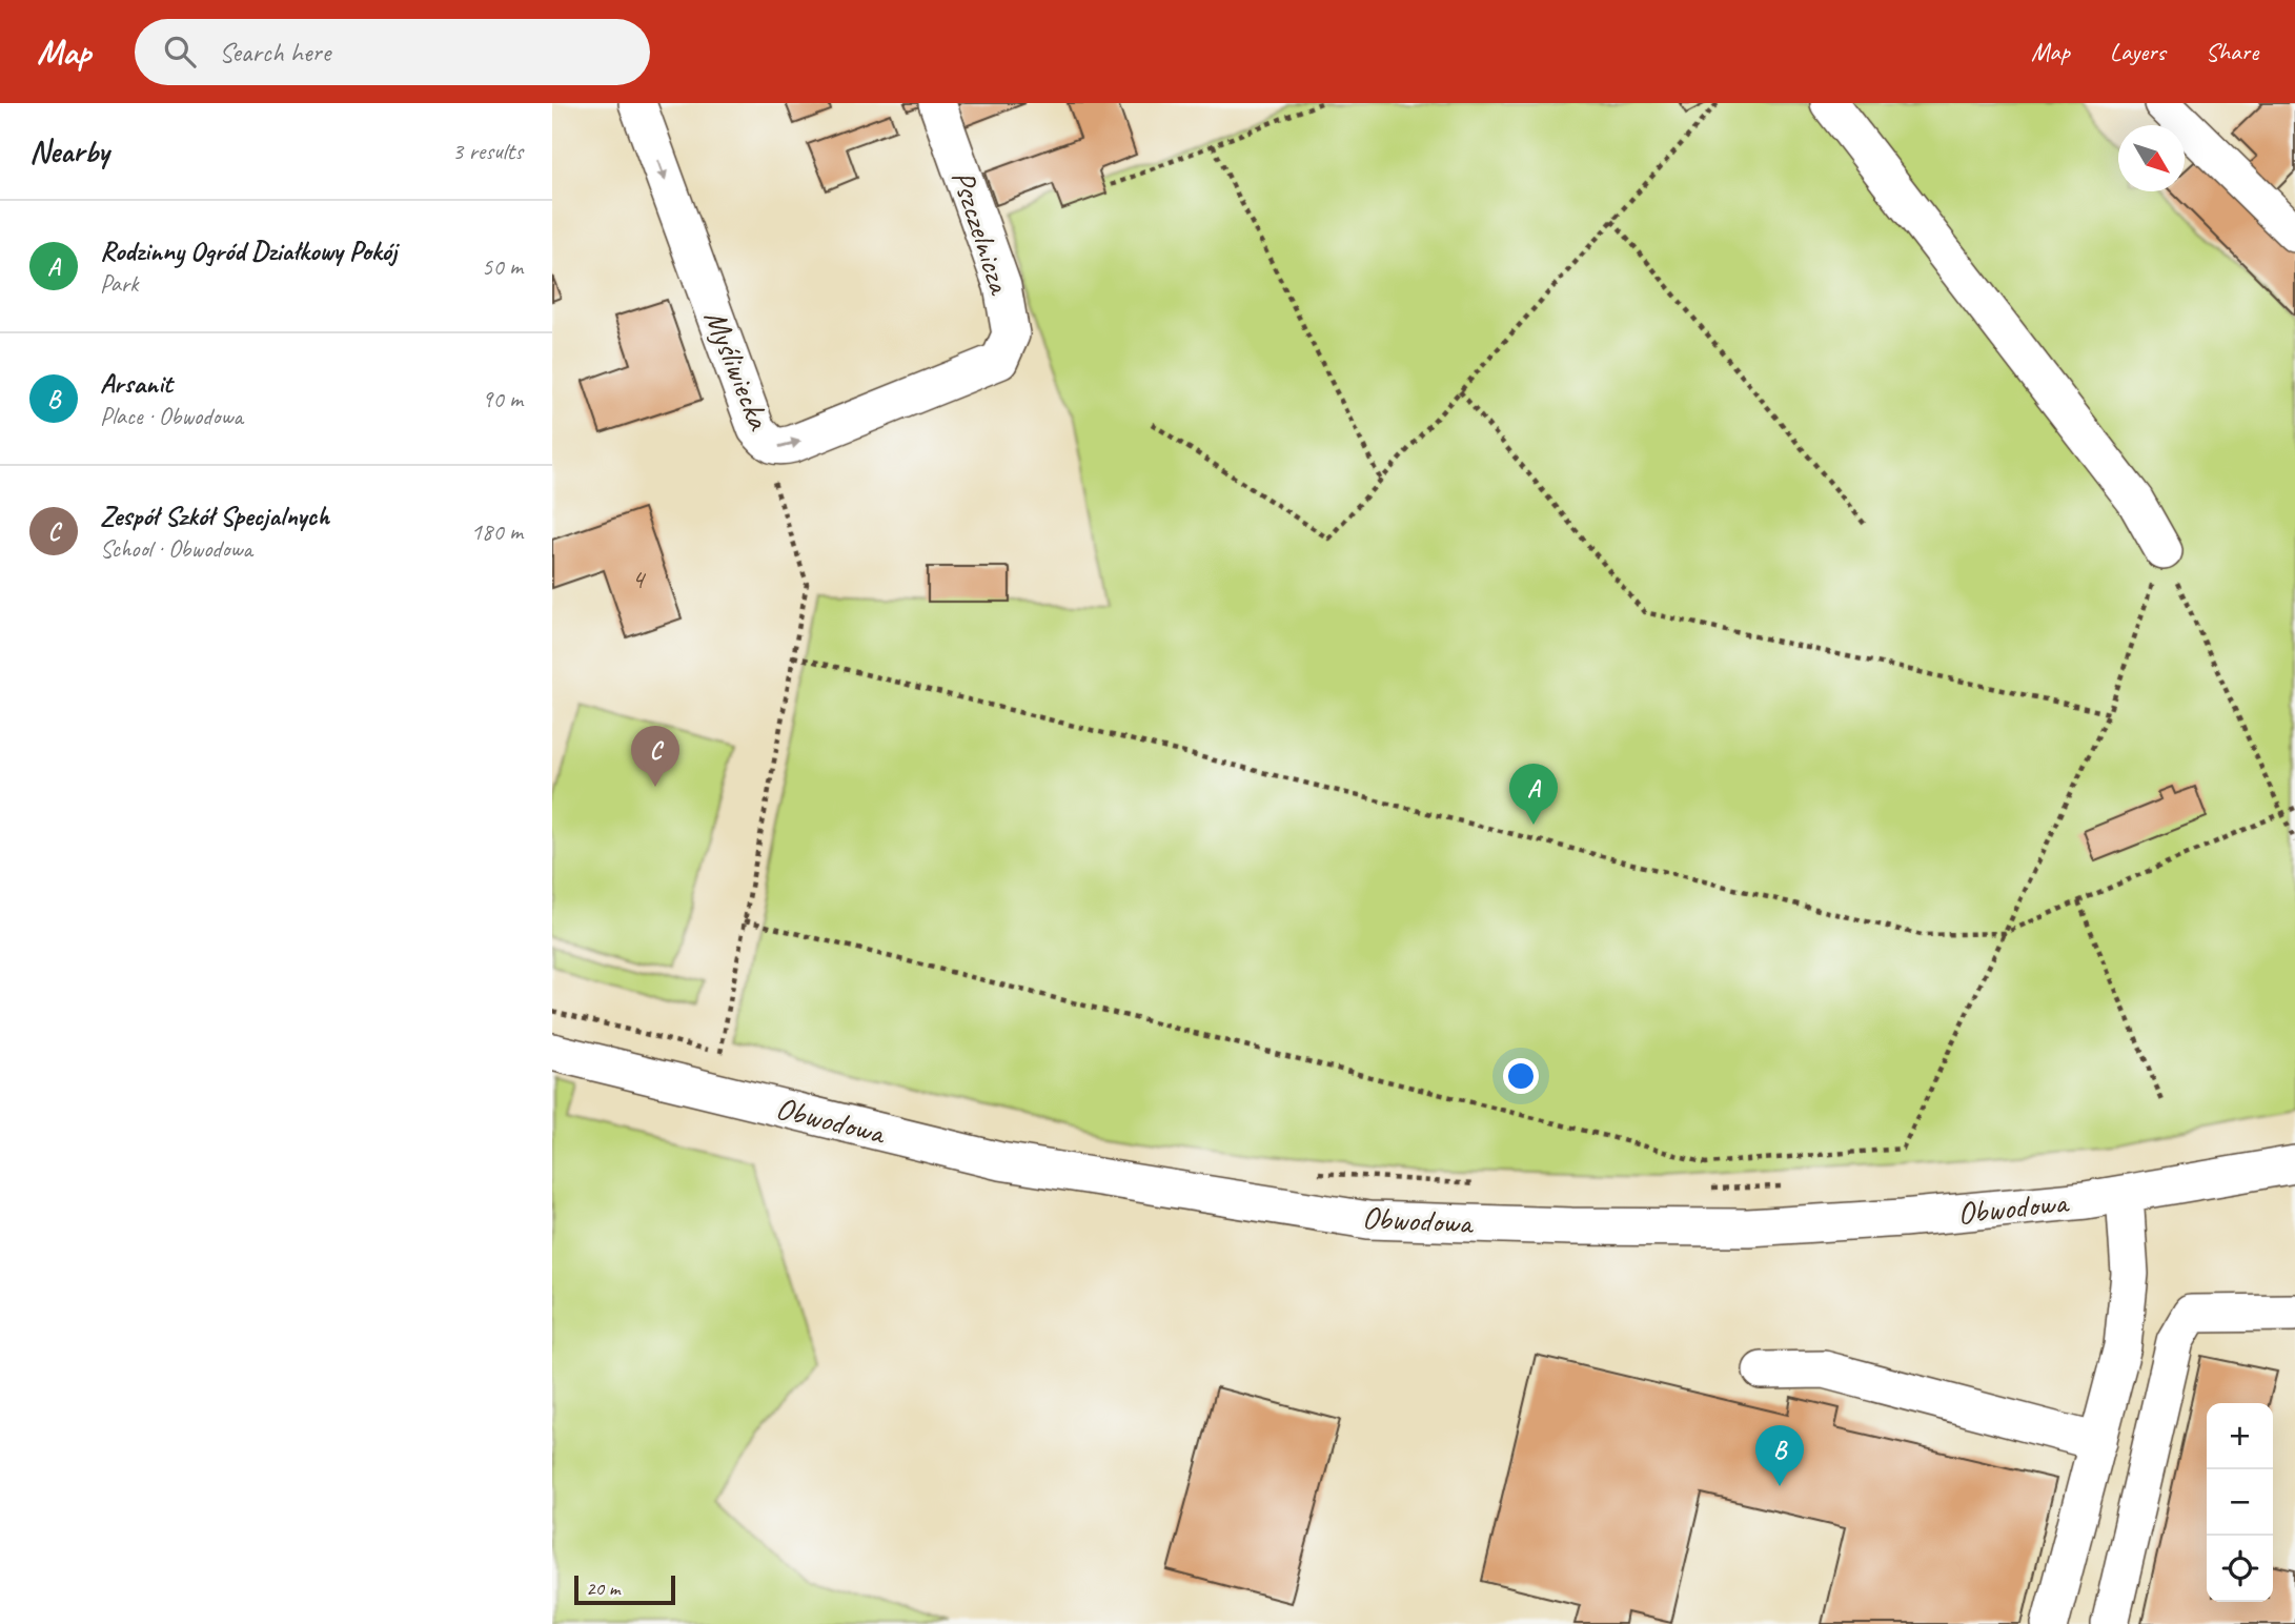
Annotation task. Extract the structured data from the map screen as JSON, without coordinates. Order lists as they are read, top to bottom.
{
  "streets": {
    "street": ["Pszczelnicza", "Myśliwiecka", "Obwodowa"]
  },
  "crossings": [
    ["Pszczelnicza", "Myśliwiecka"]
  ],
  "house_numbers": ["4"],
  "scale_bar": "20 m",
  "north": "bottom right",
  "page": {
    "header": "Map",
    "search": "Search here",
    "nav": ["Map", "Layers", "Share"],
    "heading": ["Nearby", "3 results"],
    "list": [
      {
        "mark": "A",
        "name": "Rodzinny Ogród Działkowy Pokój",
        "note": "Park",
        "value": "50 m"
      },
      {
        "mark": "B",
        "name": "Arsanit",
        "note": "Place · Obwodowa",
        "value": "90 m"
      },
      {
        "mark": "C",
        "name": "Zespół Szkół Specjalnych",
        "note": "School · Obwodowa",
        "value": "180 m"
      }
    ],
    "pins": ["C", "A", "B"],
    "map_buttons": ["+", "−"],
    "scale": "20 m"
  }
}
